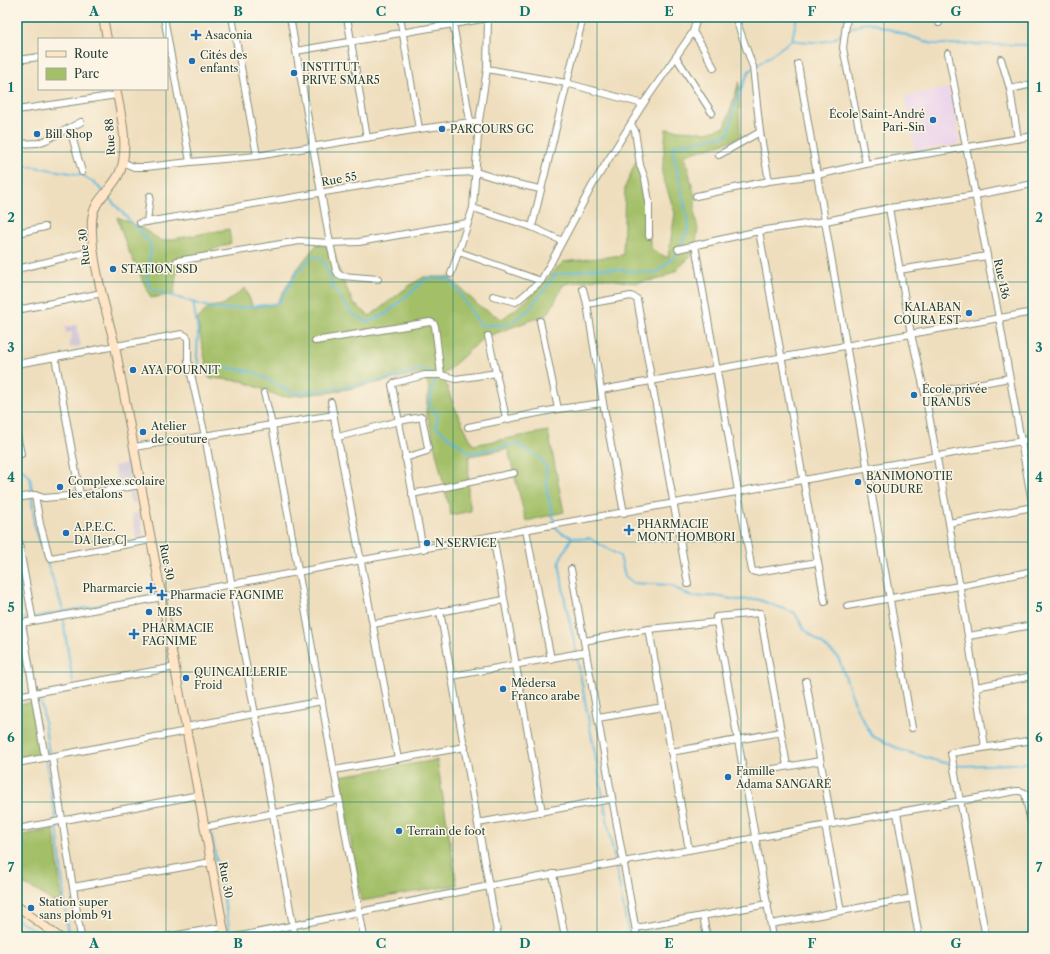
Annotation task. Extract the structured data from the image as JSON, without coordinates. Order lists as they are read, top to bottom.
{
  "streets": {
    "main road": ["Rue 88", "Rue 30"],
    "street": ["Rue 55", "Rue 136"]
  },
  "crossings": [
    ["Rue 88", "Rue 30"]
  ],
  "places": {
    "health": [
      "Asaconia",
      "PHARMACIE MONT HOMBORI",
      "Pharmarcie",
      "Pharmacie FAGNIME",
      "PHARMACIE FAGNIME"
    ],
    "other": [
      "Cités des enfants",
      "INSTITUT PRIVE SMAR5",
      "École Saint-André Pari-Sin",
      "PARCOURS GC",
      "Bill Shop",
      "STATION SSD",
      "KALABAN COURA EST",
      "AYA FOURNIT",
      "École privée URANUS",
      "Atelier de couture",
      "BANIMONOTIE SOUDURE",
      "Complexe scolaire les etalons",
      "A.P.E.C. DA [1er C]",
      "N SERVICE",
      "MBS",
      "QUINCAILLERIE Froid",
      "Médersa Franco arabe",
      "Famille Adama SANGARÉ",
      "Terrain de foot",
      "Station super sans plomb 91"
    ]
  },
  "legend": ["Route", "Parc"],
  "grid": {
    "columns": [
      "A",
      "B",
      "C",
      "D",
      "E",
      "F",
      "G"
    ],
    "rows": [
      "1",
      "2",
      "3",
      "4",
      "5",
      "6",
      "7"
    ]
  }
}
